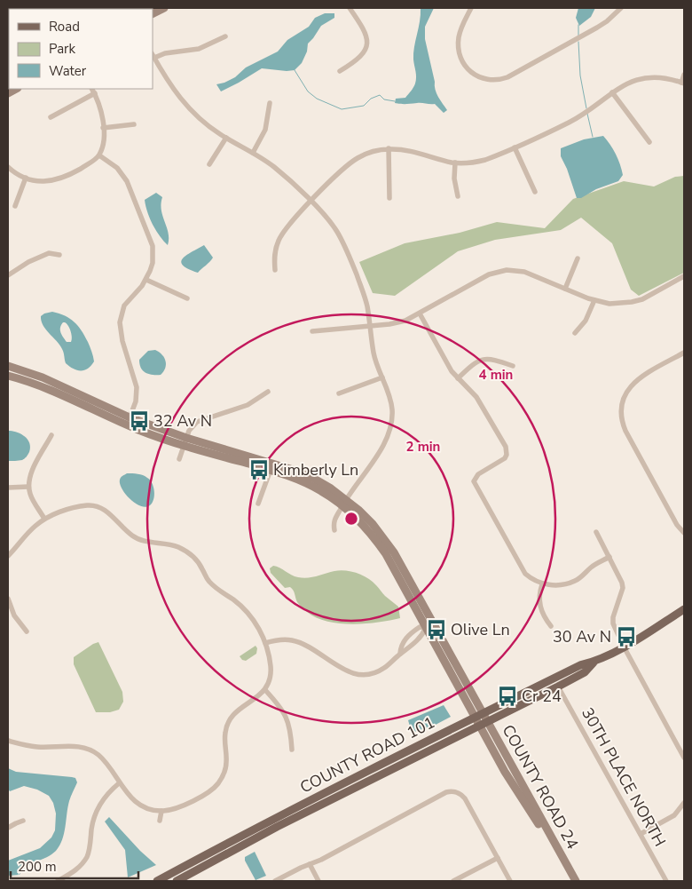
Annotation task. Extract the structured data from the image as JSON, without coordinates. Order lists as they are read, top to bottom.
{
  "streets": {
    "main road": ["COUNTY ROAD 101"],
    "street": ["30TH PLACE NORTH", "COUNTY ROAD 24"]
  },
  "crossings": [
    ["COUNTY ROAD 101", "30TH PLACE NORTH"],
    ["COUNTY ROAD 101", "COUNTY ROAD 24"]
  ],
  "places": {
    "bus stop": [
      "32 Av N",
      "Kimberly Ln",
      "Olive Ln",
      "30 Av N",
      "Cr 24"
    ]
  },
  "legend": ["Road", "Park", "Water"],
  "scale_bar": "200 m",
  "rings": ["4 min", "2 min"]
}
